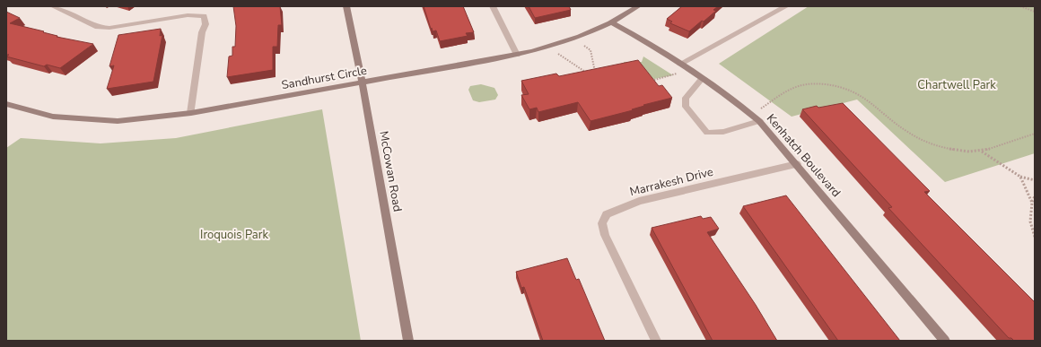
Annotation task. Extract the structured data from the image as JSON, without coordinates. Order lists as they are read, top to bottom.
{
  "streets": {
    "street": [
      "Sandhurst Circle",
      "Kenhatch Boulevard",
      "McCowan Road",
      "Marrakesh Drive"
    ]
  },
  "crossings": [
    ["Sandhurst Circle", "Kenhatch Boulevard"],
    ["Sandhurst Circle", "McCowan Road"],
    ["Kenhatch Boulevard", "Marrakesh Drive"]
  ],
  "parks": ["Chartwell Park", "Iroquois Park"]
}
